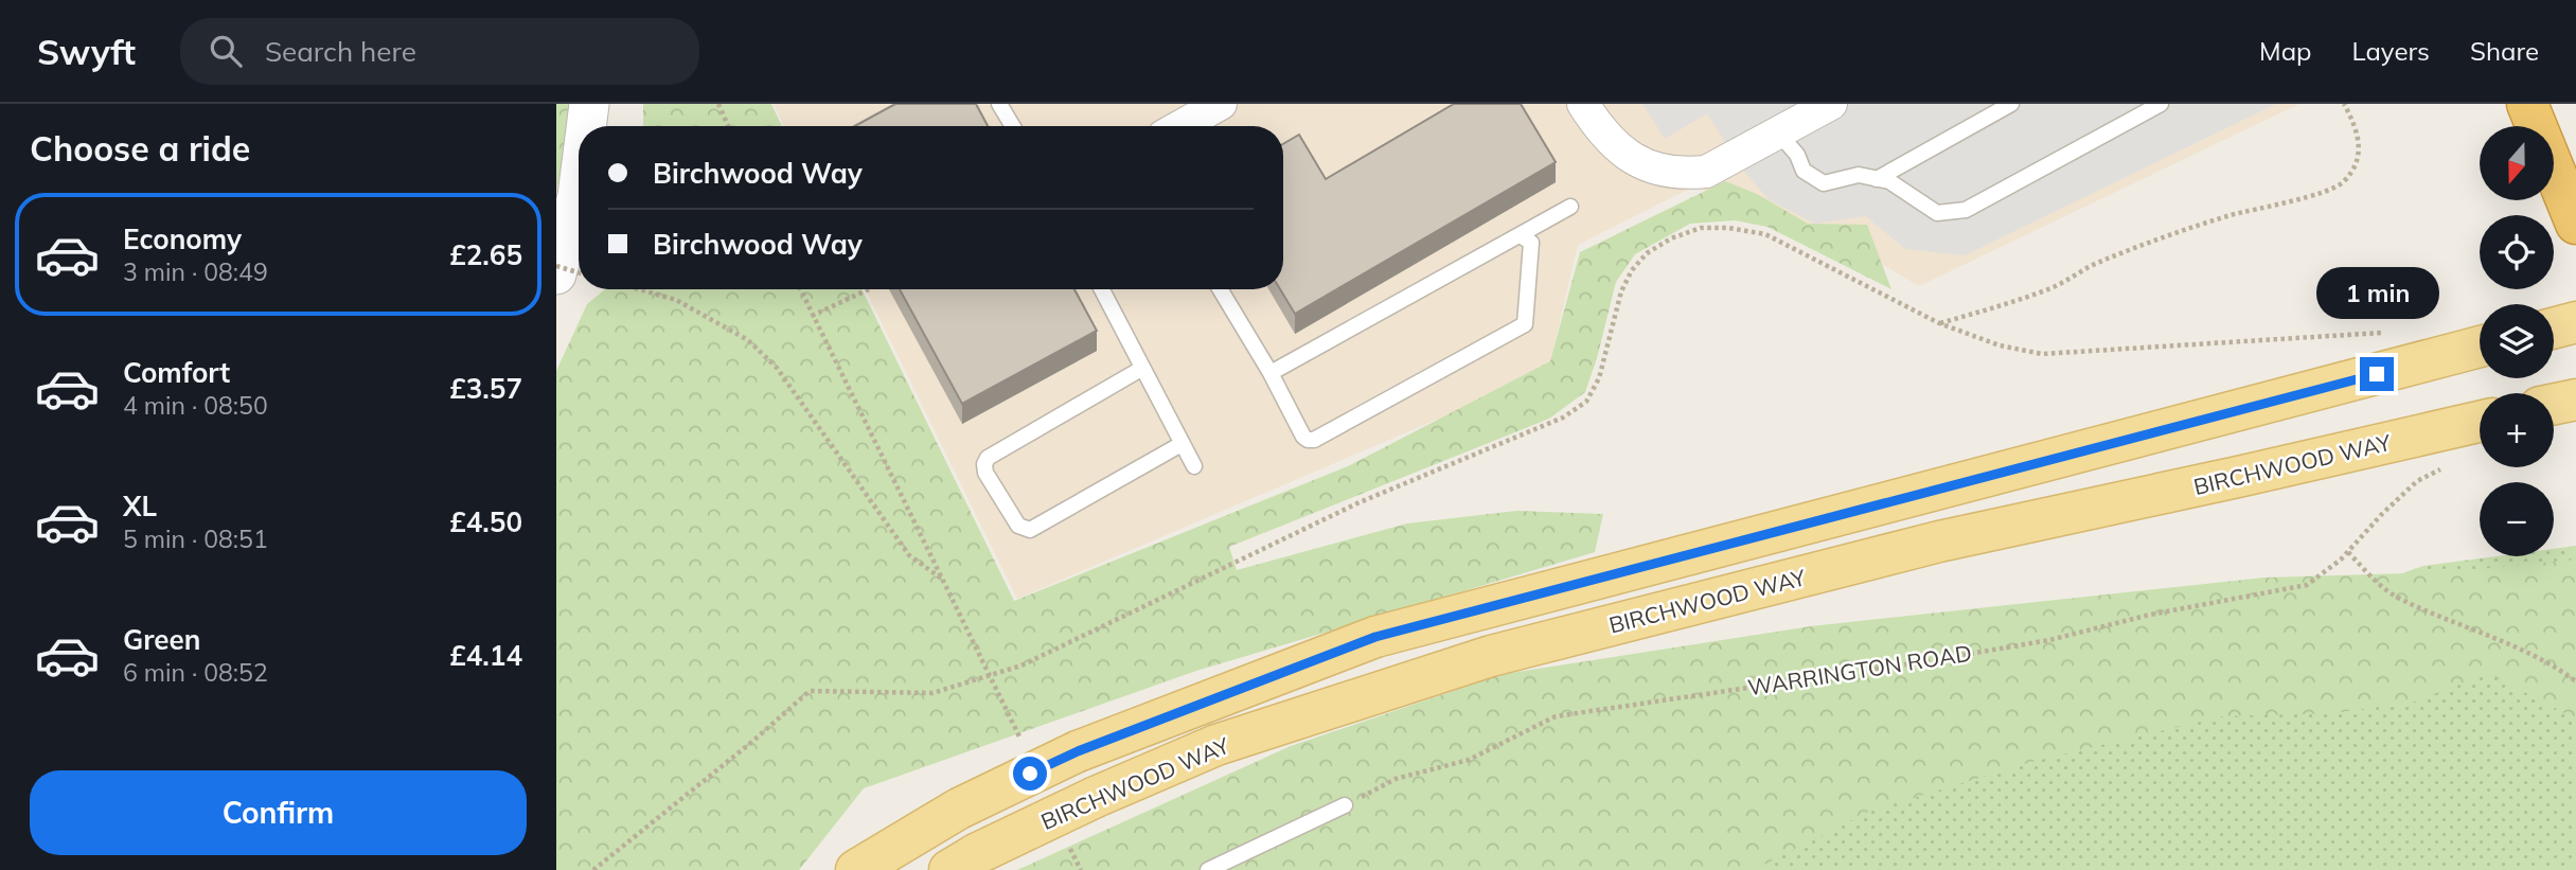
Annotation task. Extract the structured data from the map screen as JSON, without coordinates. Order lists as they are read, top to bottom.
{
  "streets": {
    "main road": ["BIRCHWOOD WAY"],
    "path": ["WARRINGTON ROAD"]
  },
  "north": "bottom",
  "page": {
    "header": "Swyft",
    "search": "Search here",
    "nav": ["Map", "Layers", "Share"],
    "heading": "Choose a ride",
    "map_buttons": ["+", "−"],
    "banner": ["Birchwood Way", "Birchwood Way"],
    "list": [
      {
        "name": "Economy",
        "note": "3 min · 08:49",
        "value": "£2.65"
      },
      {
        "name": "Comfort",
        "note": "4 min · 08:50",
        "value": "£3.57"
      },
      {
        "name": "XL",
        "note": "5 min · 08:51",
        "value": "£4.50"
      },
      {
        "name": "Green",
        "note": "6 min · 08:52",
        "value": "£4.14"
      }
    ],
    "bubble": "1 min",
    "buttons": "Confirm"
  }
}
